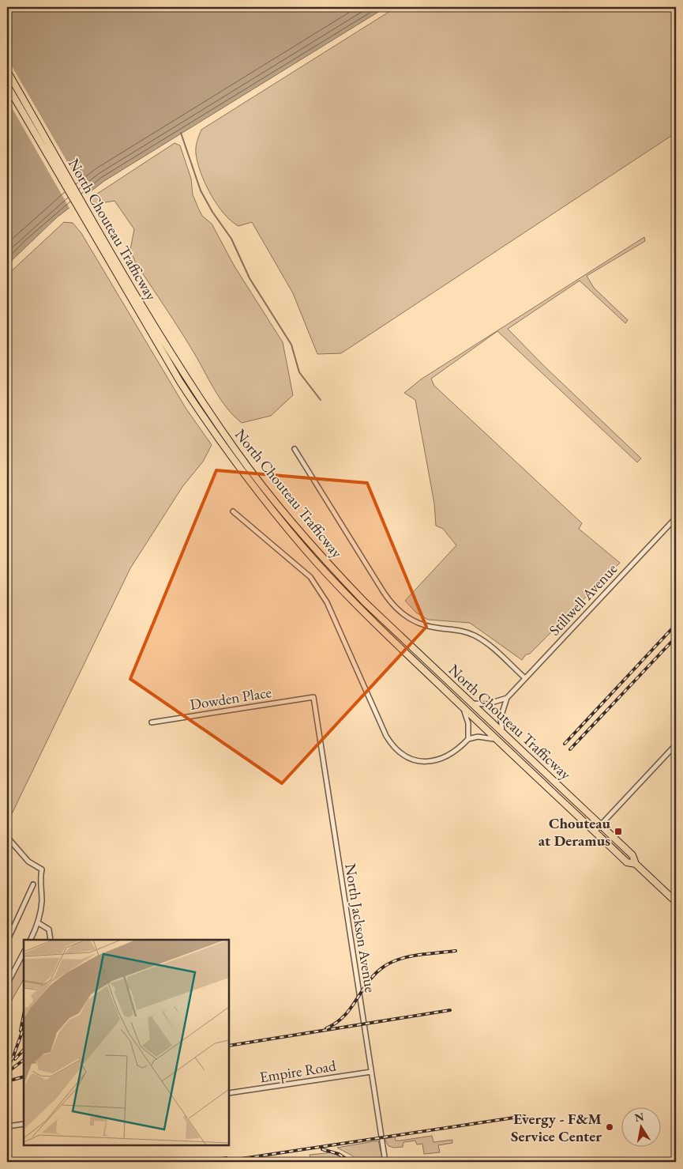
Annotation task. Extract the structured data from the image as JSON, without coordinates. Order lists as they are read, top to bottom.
{
  "streets": {
    "main road": ["North Chouteau Trafficway"],
    "street": [
      "Stillwell Avenue",
      "Dowden Place",
      "North Jackson Avenue",
      "Empire Road"
    ]
  },
  "crossings": [
    ["North Chouteau Trafficway", "Stillwell Avenue"],
    ["Dowden Place", "North Jackson Avenue"],
    ["North Jackson Avenue", "Empire Road"]
  ],
  "places": {
    "transit": ["Chouteau at Deramus"],
    "other": ["Evergy - F&M Service Center"]
  },
  "north": "top"
}
